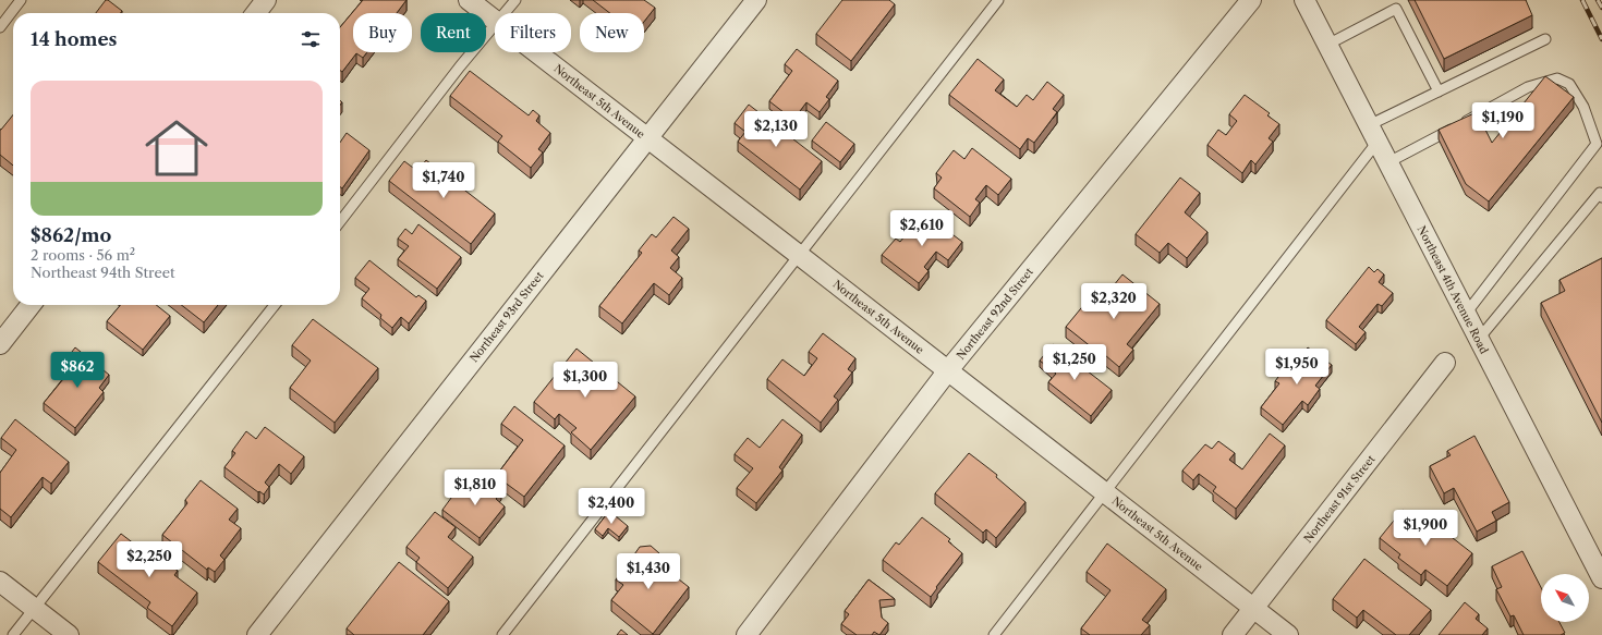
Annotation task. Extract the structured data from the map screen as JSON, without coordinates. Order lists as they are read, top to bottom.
{
  "streets": {
    "street": [
      "Northeast 5th Avenue",
      "Northeast 4th Avenue Road",
      "Northeast 92nd Street",
      "Northeast 93rd Street",
      "Northeast 91st Street"
    ]
  },
  "crossings": [
    ["Northeast 5th Avenue", "Northeast 92nd Street"],
    ["Northeast 5th Avenue", "Northeast 93rd Street"],
    ["Northeast 5th Avenue", "Northeast 91st Street"]
  ],
  "north": "top left",
  "page": {
    "chip": [
      "Buy",
      "Rent",
      "Filters",
      "New"
    ],
    "heading": "14 homes",
    "list": [
      {
        "name": "$862/mo",
        "note": "2 rooms · 56 m² · Northeast 94th Street"
      }
    ],
    "price": [
      "$1,190",
      "$2,130",
      "$1,740",
      "$2,610",
      "$2,320",
      "$1,250",
      "$1,950",
      "$862",
      "$1,300",
      "$1,810",
      "$2,400",
      "$1,900",
      "$2,250",
      "$1,430"
    ]
  }
}
